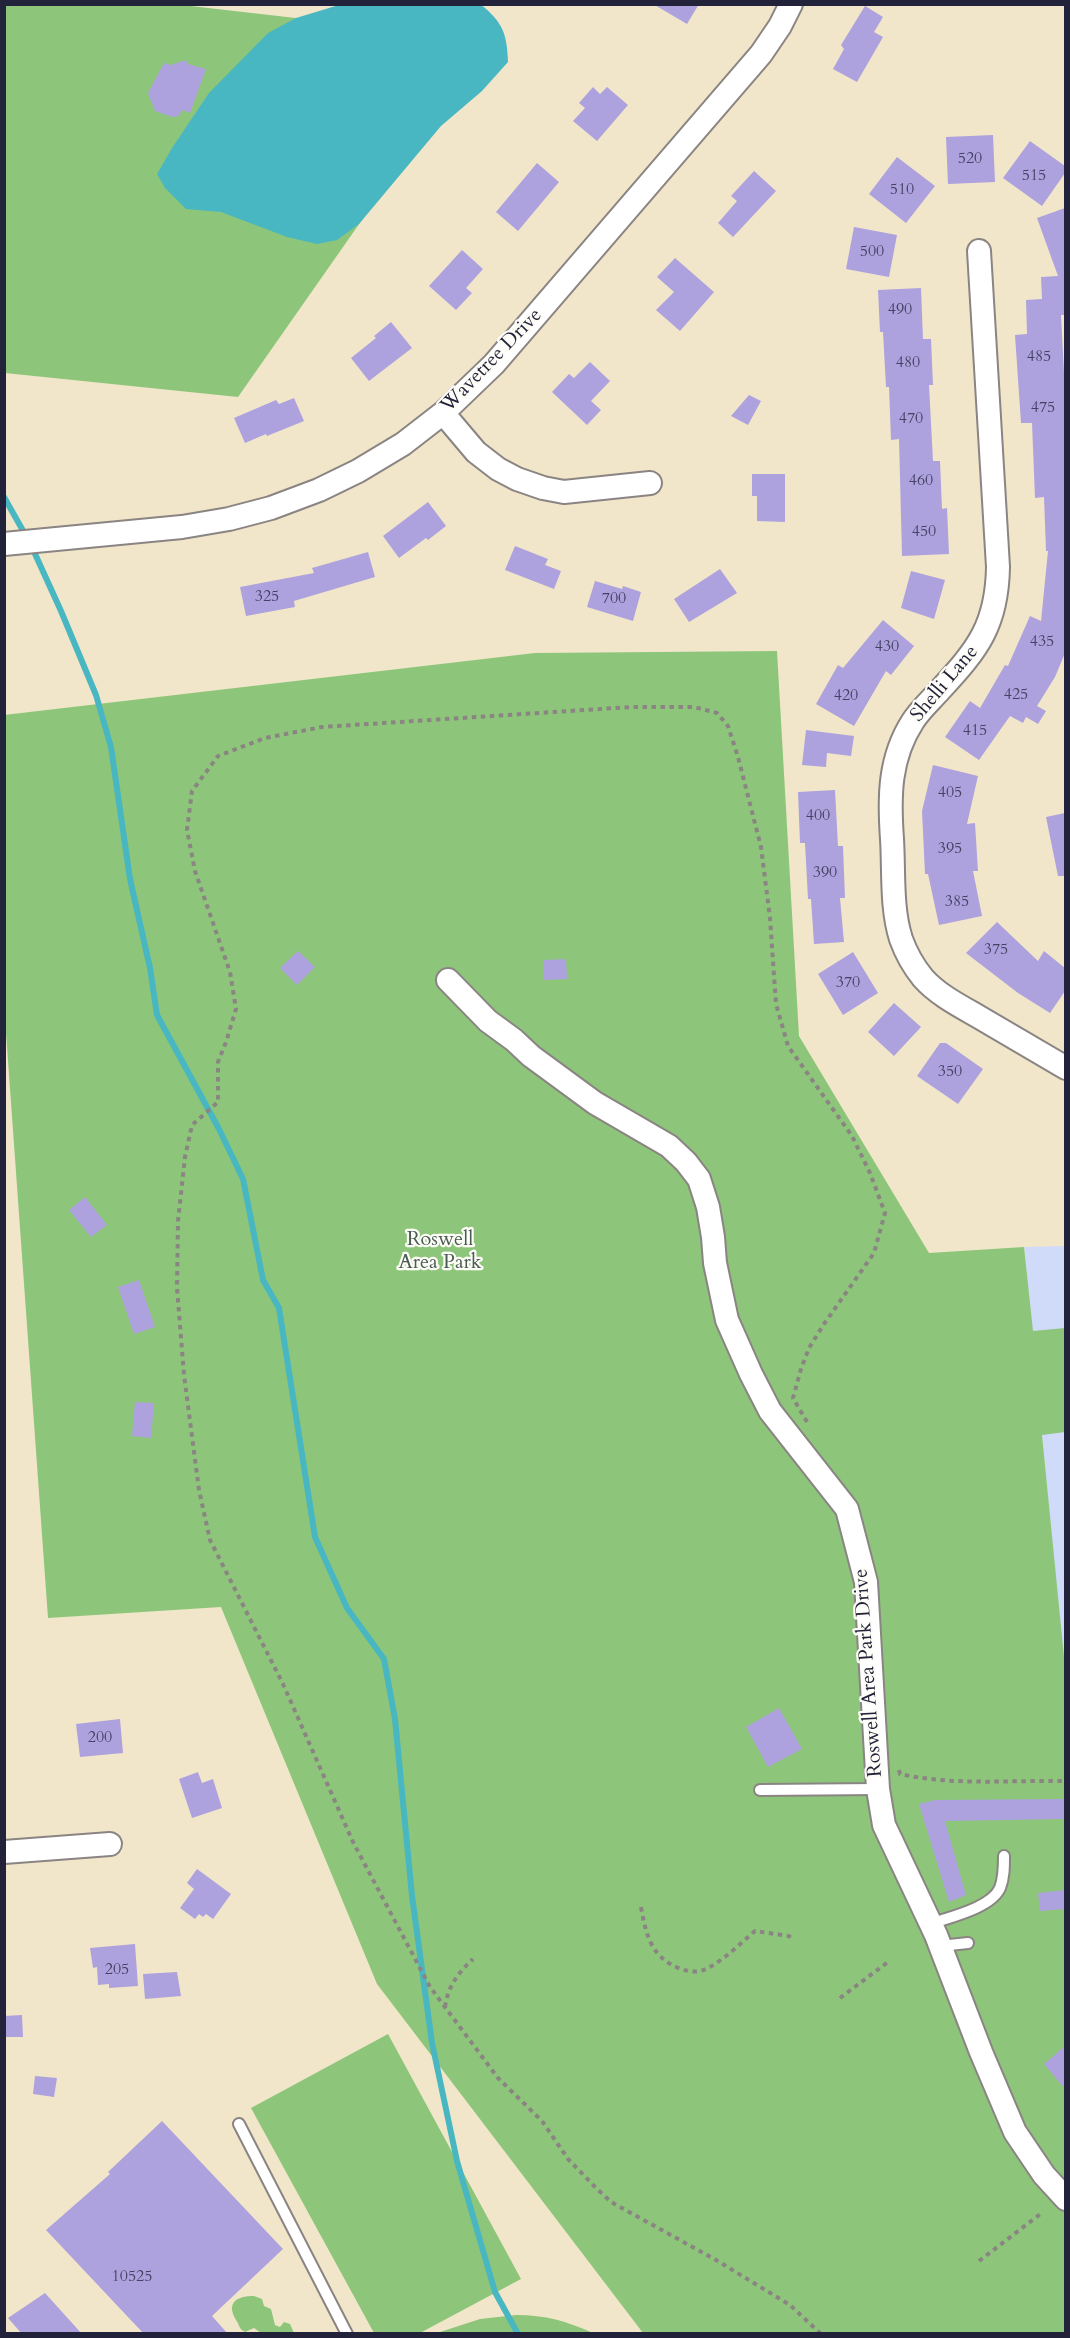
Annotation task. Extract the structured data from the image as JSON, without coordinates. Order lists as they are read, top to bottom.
{
  "streets": {
    "street": ["Wavetree Drive", "Shelli Lane", "Roswell Area Park Drive"]
  },
  "parks": ["Roswell Area Park"],
  "house_numbers": [
    "520",
    "515",
    "510",
    "500",
    "490",
    "485",
    "480",
    "475",
    "470",
    "460",
    "450",
    "325",
    "700",
    "435",
    "430",
    "425",
    "420",
    "415",
    "405",
    "400",
    "395",
    "390",
    "385",
    "375",
    "370",
    "350",
    "200",
    "205",
    "10525"
  ]
}
